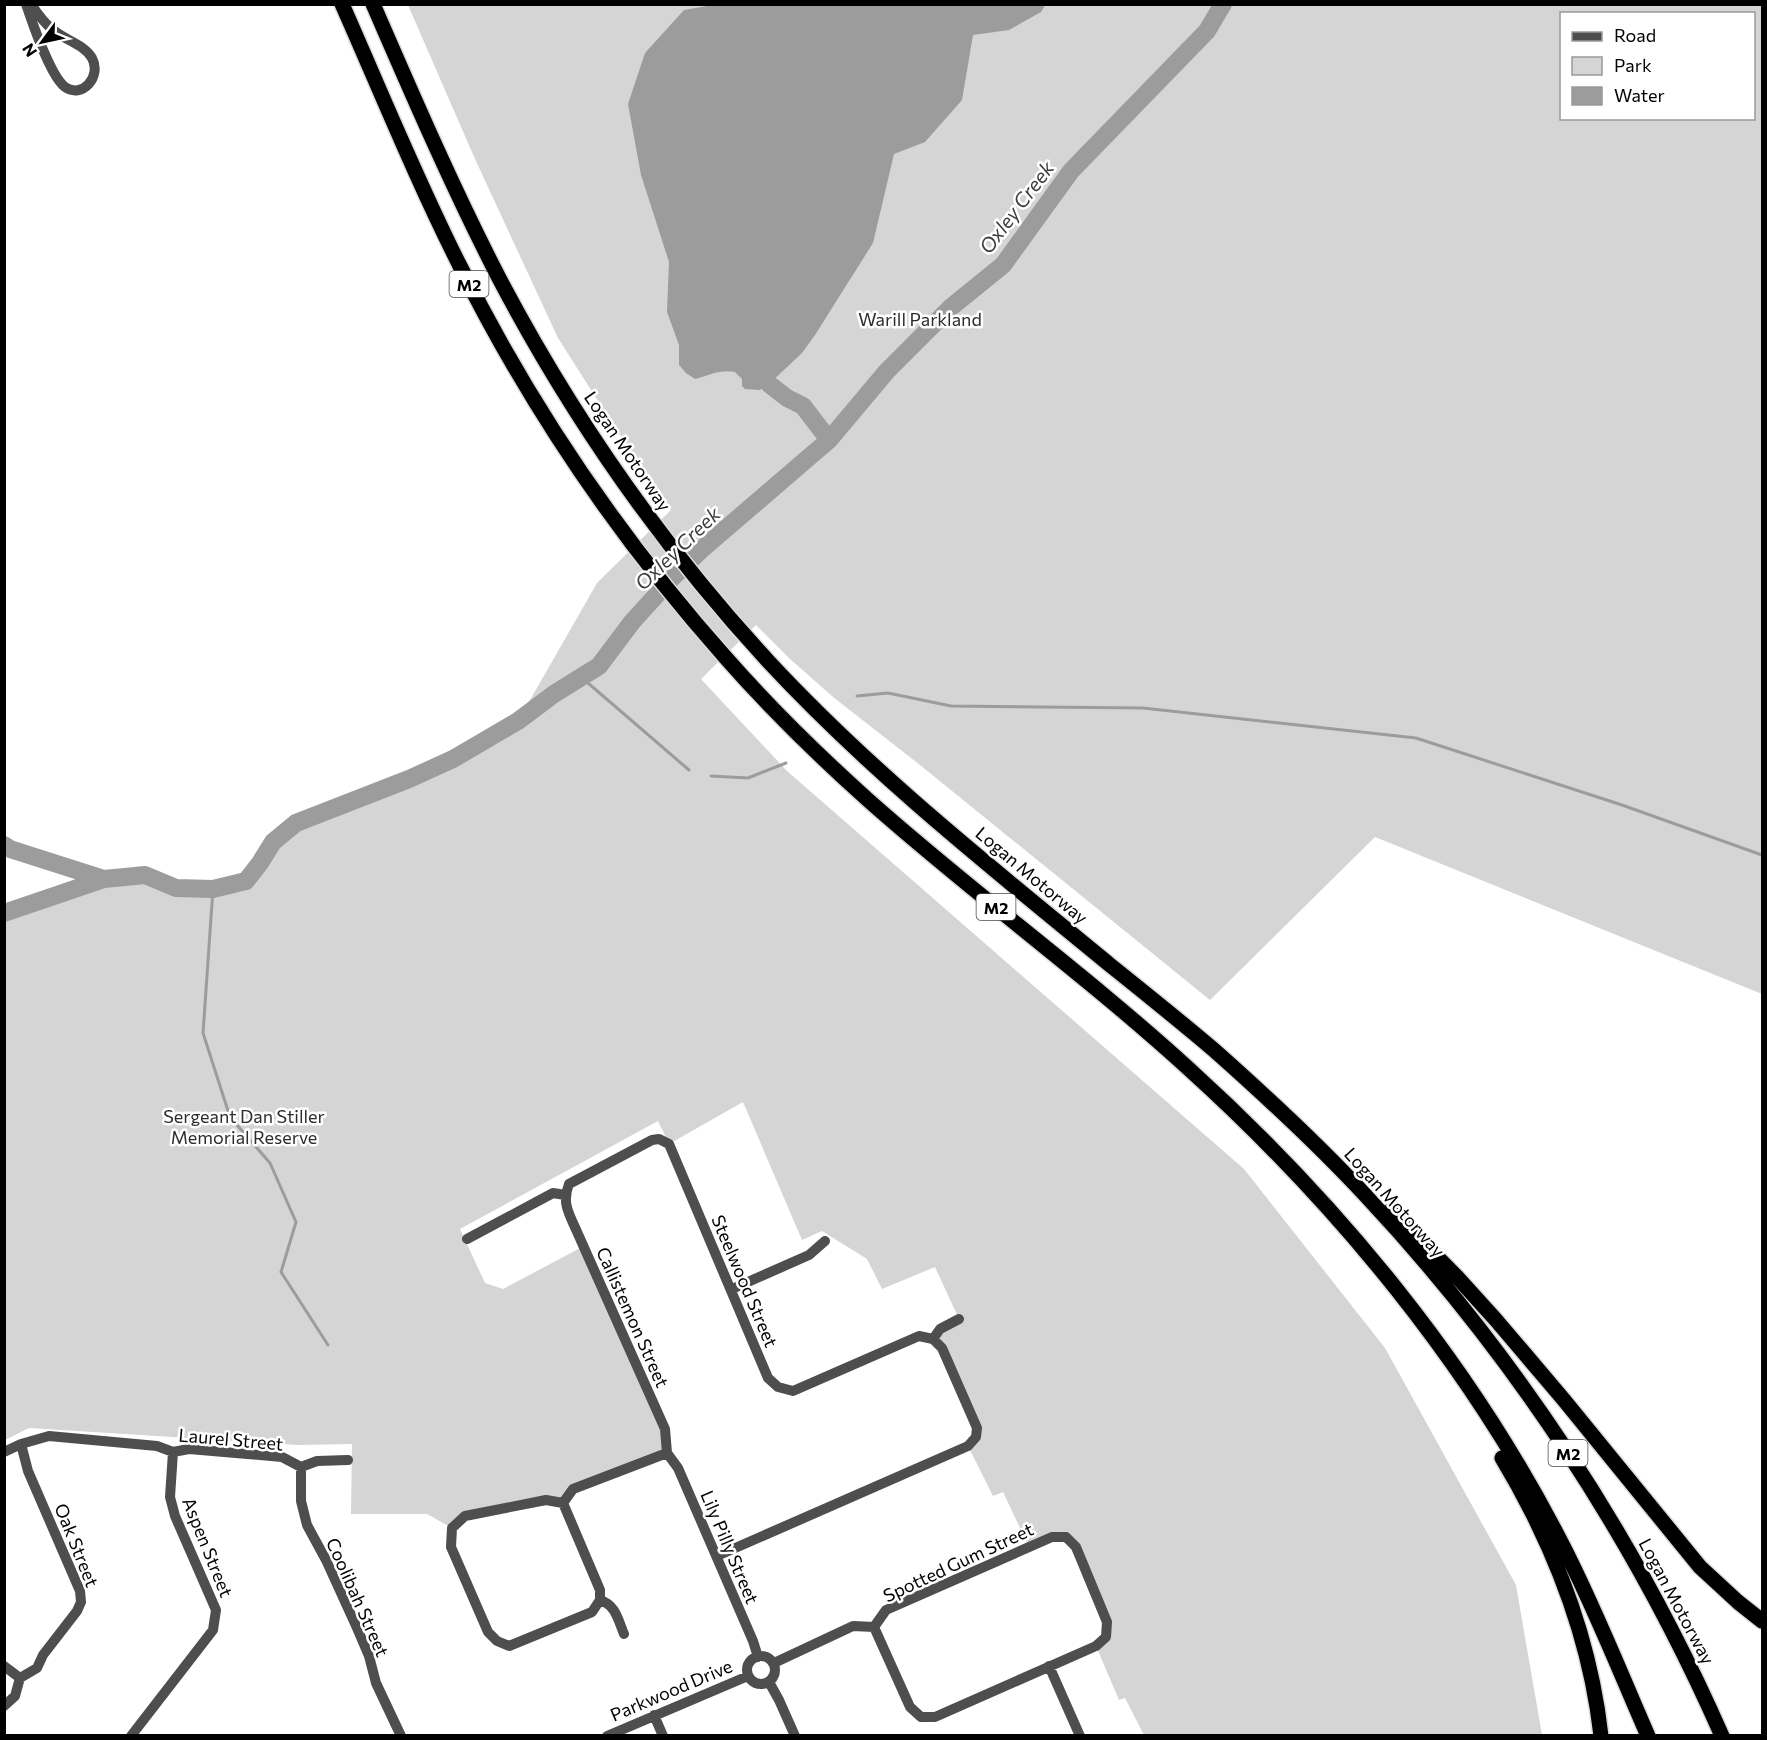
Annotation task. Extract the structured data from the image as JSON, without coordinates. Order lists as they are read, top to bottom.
{
  "streets": {
    "highway": ["M2", "Logan Motorway"],
    "street": [
      "Steelwood Street",
      "Callistemon Street",
      "Laurel Street",
      "Oak Street",
      "Aspen Street",
      "Lily Pilly Street",
      "Spotted Gum Street",
      "Coolibah Street",
      "Parkwood Drive"
    ]
  },
  "crossings": [
    ["Steelwood Street", "Callistemon Street"],
    ["Callistemon Street", "Lily Pilly Street"],
    ["Laurel Street", "Oak Street"],
    ["Laurel Street", "Aspen Street"],
    ["Laurel Street", "Coolibah Street"],
    ["Lily Pilly Street", "Spotted Gum Street"],
    ["Lily Pilly Street", "Parkwood Drive"],
    ["Spotted Gum Street", "Parkwood Drive"]
  ],
  "water": ["Oxley Creek"],
  "parks": ["Warill Parkland", "Sergeant Dan Stiller Memorial Reserve"],
  "legend": ["Road", "Park", "Water"],
  "north": "bottom left"
}
